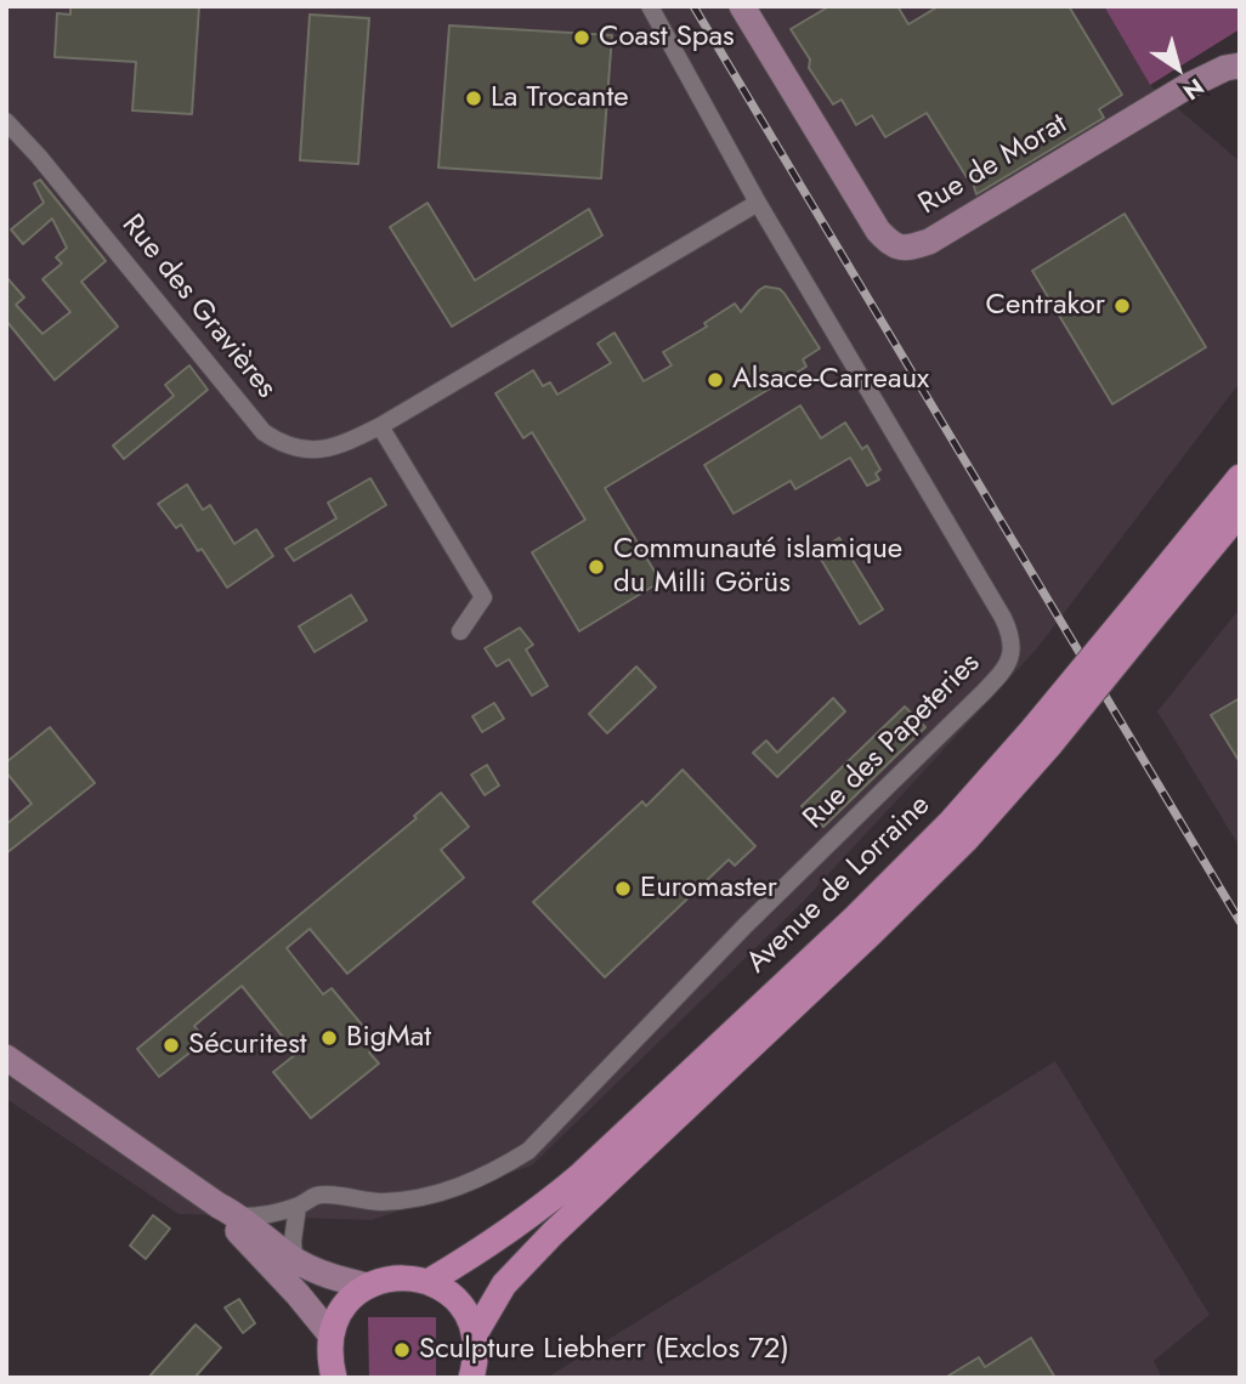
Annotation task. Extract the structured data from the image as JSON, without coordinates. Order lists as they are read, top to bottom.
{
  "streets": {
    "main road": ["Avenue de Lorraine"],
    "street": ["Rue de Morat", "Rue des Gravières", "Rue des Papeteries"]
  },
  "crossings": [
    ["Rue des Gravières", "Rue des Papeteries"]
  ],
  "places": [
    "Coast Spas",
    "La Trocante",
    "Centrakor",
    "Alsace-Carreaux",
    "Communauté islamique du Milli Görüs",
    "Euromaster",
    "BigMat",
    "Sécuritest",
    "Sculpture Liebherr (Exclos 72)"
  ],
  "north": "bottom right"
}
